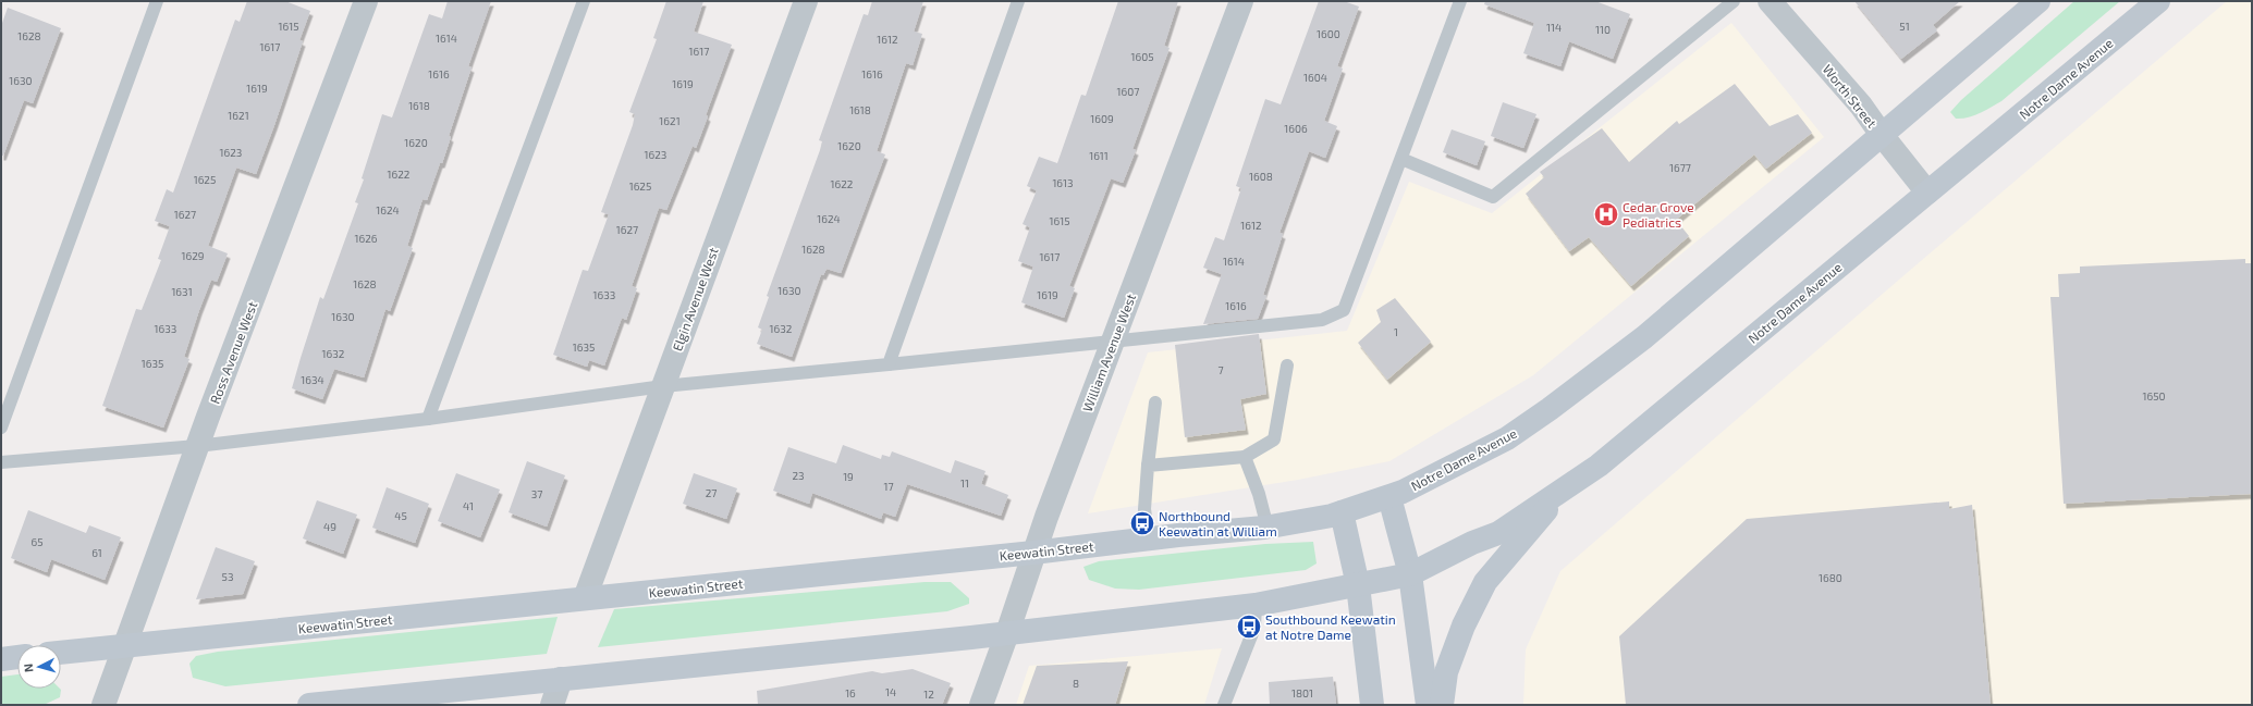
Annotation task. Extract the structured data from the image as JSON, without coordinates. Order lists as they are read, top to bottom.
{
  "streets": {
    "main road": ["Notre Dame Avenue", "Keewatin Street"],
    "street": [
      "Worth Street",
      "Elgin Avenue West",
      "Ross Avenue West",
      "William Avenue West"
    ]
  },
  "crossings": [
    ["Notre Dame Avenue", "Worth Street"],
    ["Notre Dame Avenue", "Keewatin Street"],
    ["Elgin Avenue West", "Keewatin Street"],
    ["Ross Avenue West", "Keewatin Street"],
    ["William Avenue West", "Keewatin Street"]
  ],
  "places": {
    "hospital": ["Cedar Grove Pediatrics"],
    "bus stop": ["Northbound Keewatin at William", "Southbound Keewatin at Notre Dame"]
  },
  "house_numbers": [
    "1615",
    "51",
    "114",
    "110",
    "1600",
    "1628",
    "1614",
    "1612",
    "1617",
    "1617",
    "1605",
    "1616",
    "1616",
    "1604",
    "1630",
    "1619",
    "1619",
    "1607",
    "1618",
    "1618",
    "1621",
    "1609",
    "1621",
    "1606",
    "1620",
    "1620",
    "1623",
    "1623",
    "1611",
    "1677",
    "1622",
    "1608",
    "1625",
    "1613",
    "1622",
    "1625",
    "1624",
    "1627",
    "1624",
    "1615",
    "1612",
    "1627",
    "1626",
    "1628",
    "1629",
    "1617",
    "1614",
    "1628",
    "1630",
    "1631",
    "1633",
    "1619",
    "1616",
    "1630",
    "1633",
    "1632",
    "1",
    "1635",
    "1632",
    "1635",
    "7",
    "1634",
    "1650",
    "23",
    "19",
    "11",
    "17",
    "27",
    "37",
    "41",
    "45",
    "49",
    "65",
    "61",
    "53",
    "1680",
    "8",
    "14",
    "16",
    "1801",
    "12"
  ],
  "north": "left"
}
